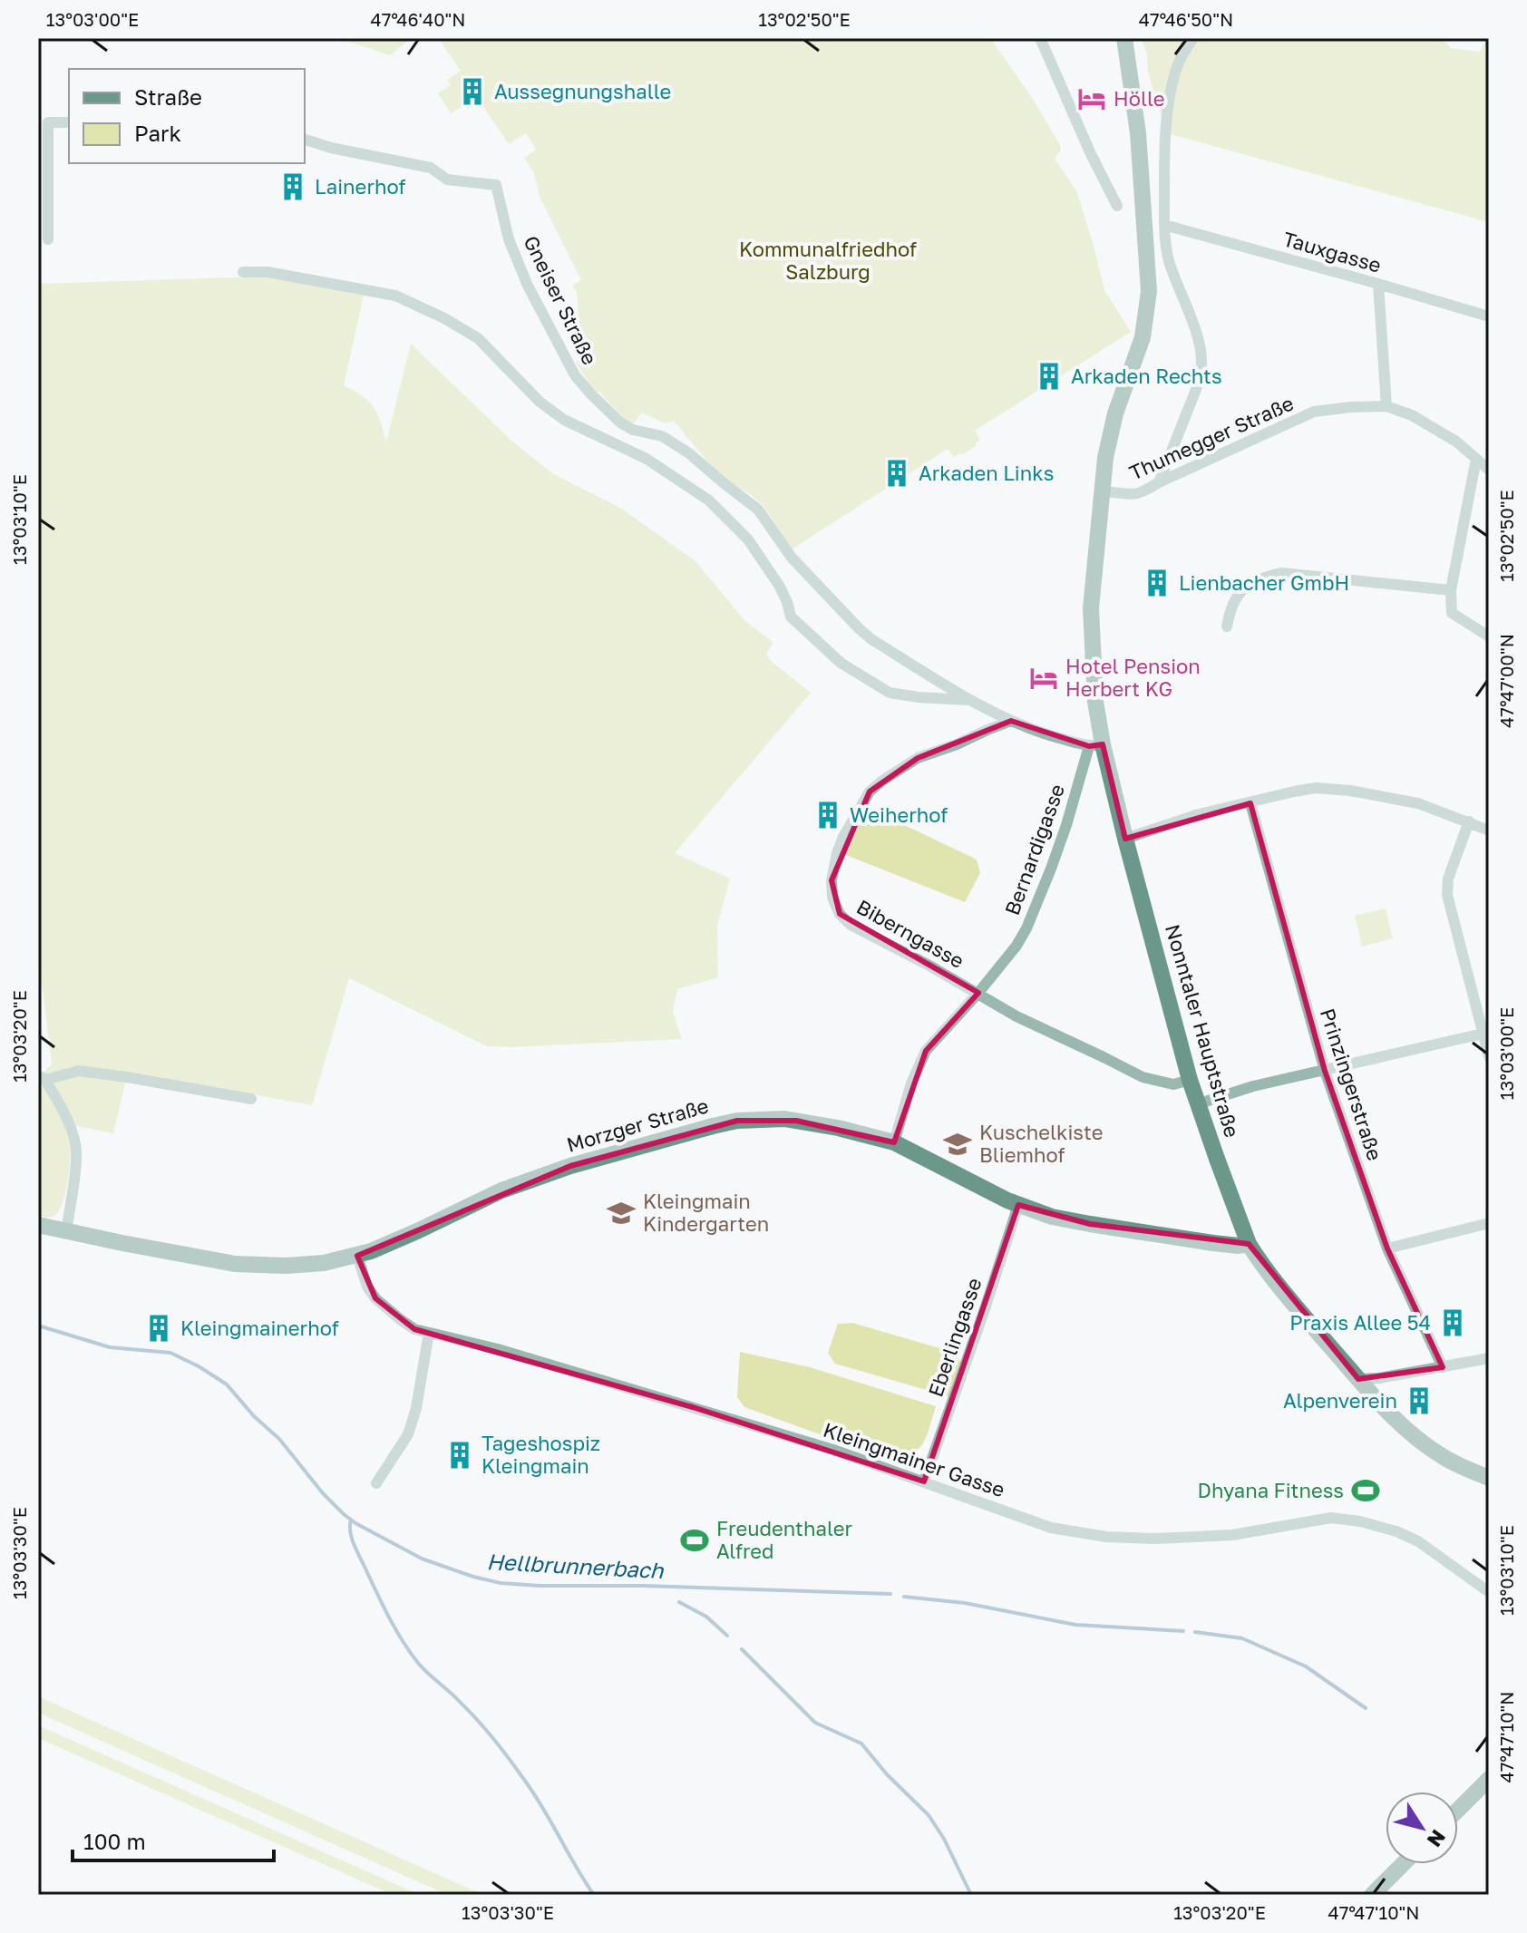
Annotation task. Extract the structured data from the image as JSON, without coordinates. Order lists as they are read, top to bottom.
{
  "streets": {
    "main road": ["Nonntaler Hauptstraße", "Morzger Straße"],
    "street": [
      "Tauxgasse",
      "Gneiser Straße",
      "Thumegger Straße",
      "Bernardigasse",
      "Biberngasse",
      "Prinzingerstraße",
      "Eberlingasse",
      "Kleingmainer Gasse"
    ]
  },
  "crossings": [
    ["Gneiser Straße", "Bernardigasse"],
    ["Gneiser Straße", "Biberngasse"],
    ["Gneiser Straße", "Nonntaler Hauptstraße"],
    ["Thumegger Straße", "Nonntaler Hauptstraße"],
    ["Bernardigasse", "Biberngasse"],
    ["Bernardigasse", "Nonntaler Hauptstraße"],
    ["Bernardigasse", "Morzger Straße"],
    ["Biberngasse", "Nonntaler Hauptstraße"],
    ["Nonntaler Hauptstraße", "Morzger Straße"],
    ["Morzger Straße", "Eberlingasse"],
    ["Morzger Straße", "Kleingmainer Gasse"],
    ["Eberlingasse", "Kleingmainer Gasse"]
  ],
  "water": ["Hellbrunnerbach"],
  "parks": ["Kommunalfriedhof Salzburg"],
  "places": {
    "building": [
      "Aussegnungshalle",
      "Lainerhof",
      "Arkaden Rechts",
      "Arkaden Links",
      "Lienbacher GmbH",
      "Weiherhof",
      "Praxis Allee 54",
      "Kleingmainerhof",
      "Alpenverein",
      "Tageshospiz Kleingmain"
    ],
    "hotel": ["Hölle", "Hotel Pension Herbert KG"],
    "school or university": ["Kuschelkiste Bliemhof", "Kleingmain Kindergarten"],
    "sports": ["Dhyana Fitness", "Freudenthaler Alfred"]
  },
  "legend": ["Straße", "Park"],
  "scale_bar": "100 m",
  "north": "bottom right",
  "coordinates": [
    "13°03'00\"E",
    "47°46'40\"N",
    "13°02'50\"E",
    "47°46'50\"N",
    "13°03'10\"E",
    "47°47'00\"N",
    "13°03'20\"E",
    "13°03'30\"E",
    "47°47'10\"N"
  ]
}
